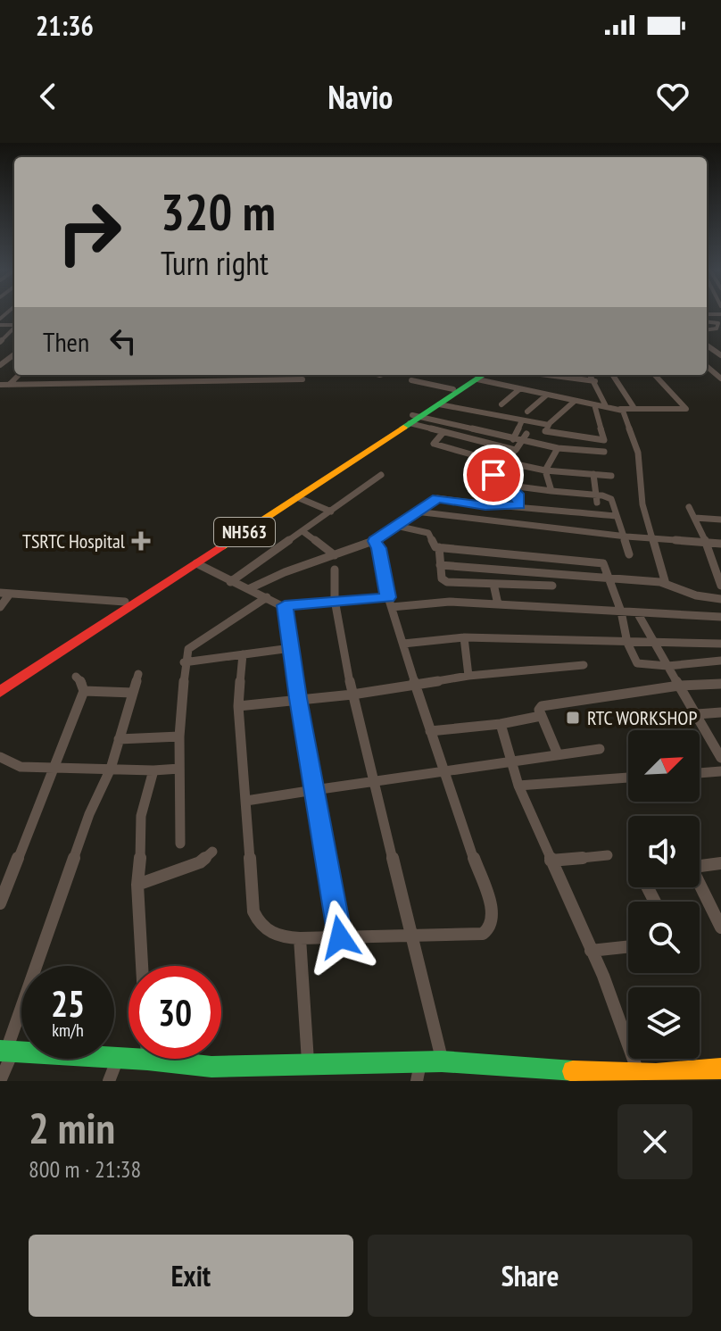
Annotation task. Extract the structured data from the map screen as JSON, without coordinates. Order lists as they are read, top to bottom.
{
  "streets": {
    "main road": ["NH563"]
  },
  "places": {
    "health": ["TSRTC Hospital"],
    "transit": ["RTC WORKSHOP"]
  },
  "north": "top right",
  "page": {
    "status": "21:36",
    "header": "Navio",
    "turn": ["320 m", "Turn right"],
    "then": "Then",
    "speed": "25 km/h",
    "limit": "30",
    "heading": ["2 min", "800 m · 21:38"],
    "buttons": ["Exit", "Share"]
  }
}
